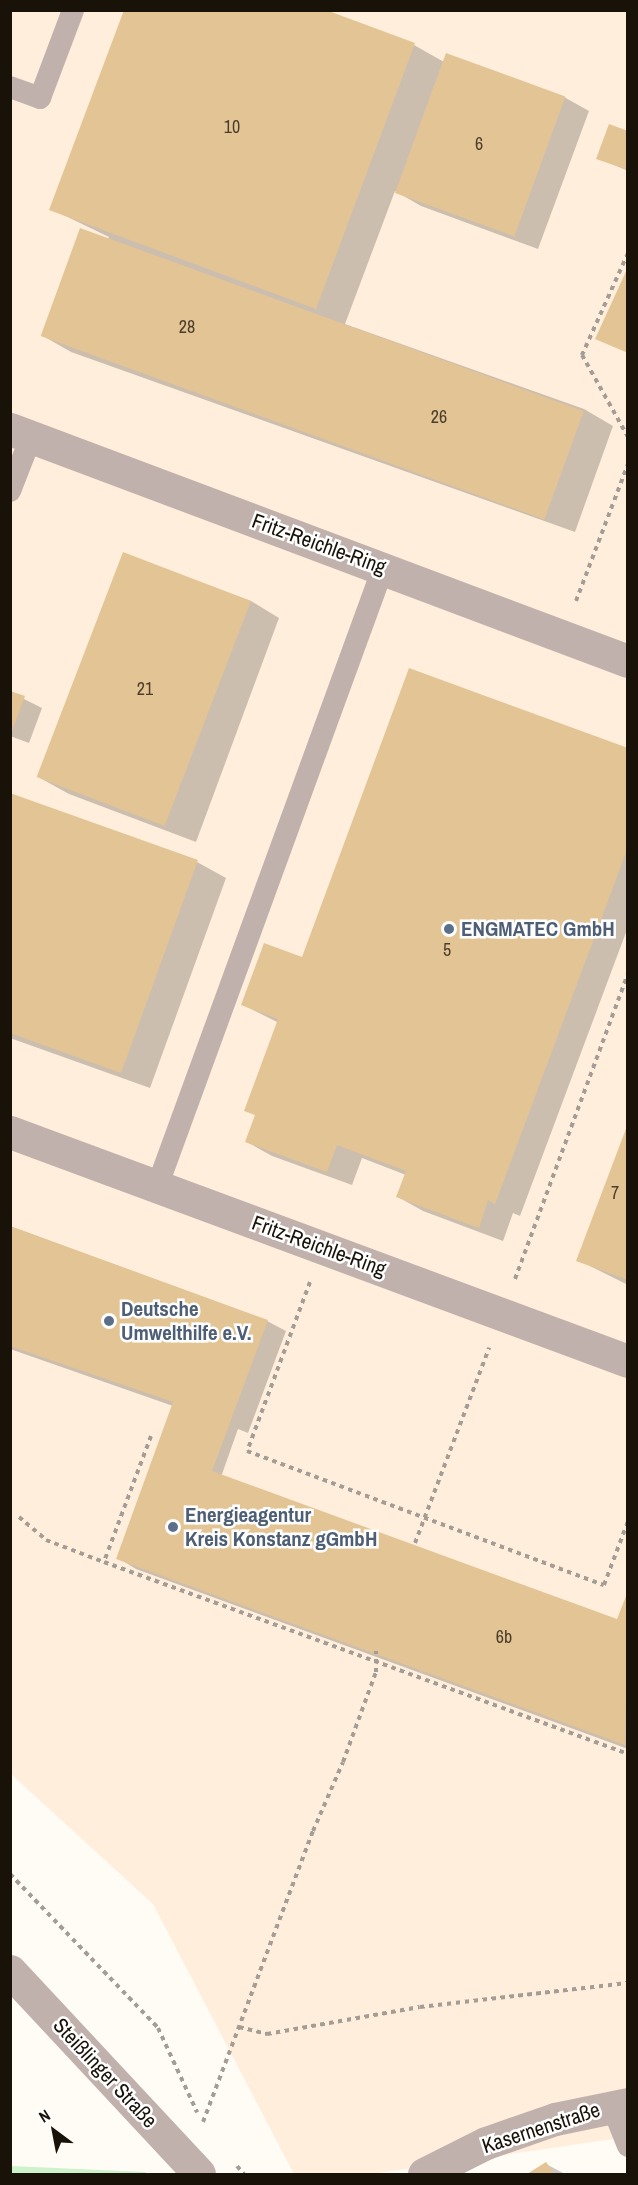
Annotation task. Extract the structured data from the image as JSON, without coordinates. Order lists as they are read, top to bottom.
{
  "streets": {
    "street": ["Fritz-Reichle-Ring", "Steißlinger Straße", "Kasernenstraße"]
  },
  "places": ["ENGMATEC GmbH", "Deutsche Umwelthilfe e.V.", "Energieagentur Kreis Konstanz gGmbH"],
  "house_numbers": [
    "10",
    "6",
    "28",
    "26",
    "21",
    "5",
    "7",
    "6b"
  ],
  "north": "top left"
}
